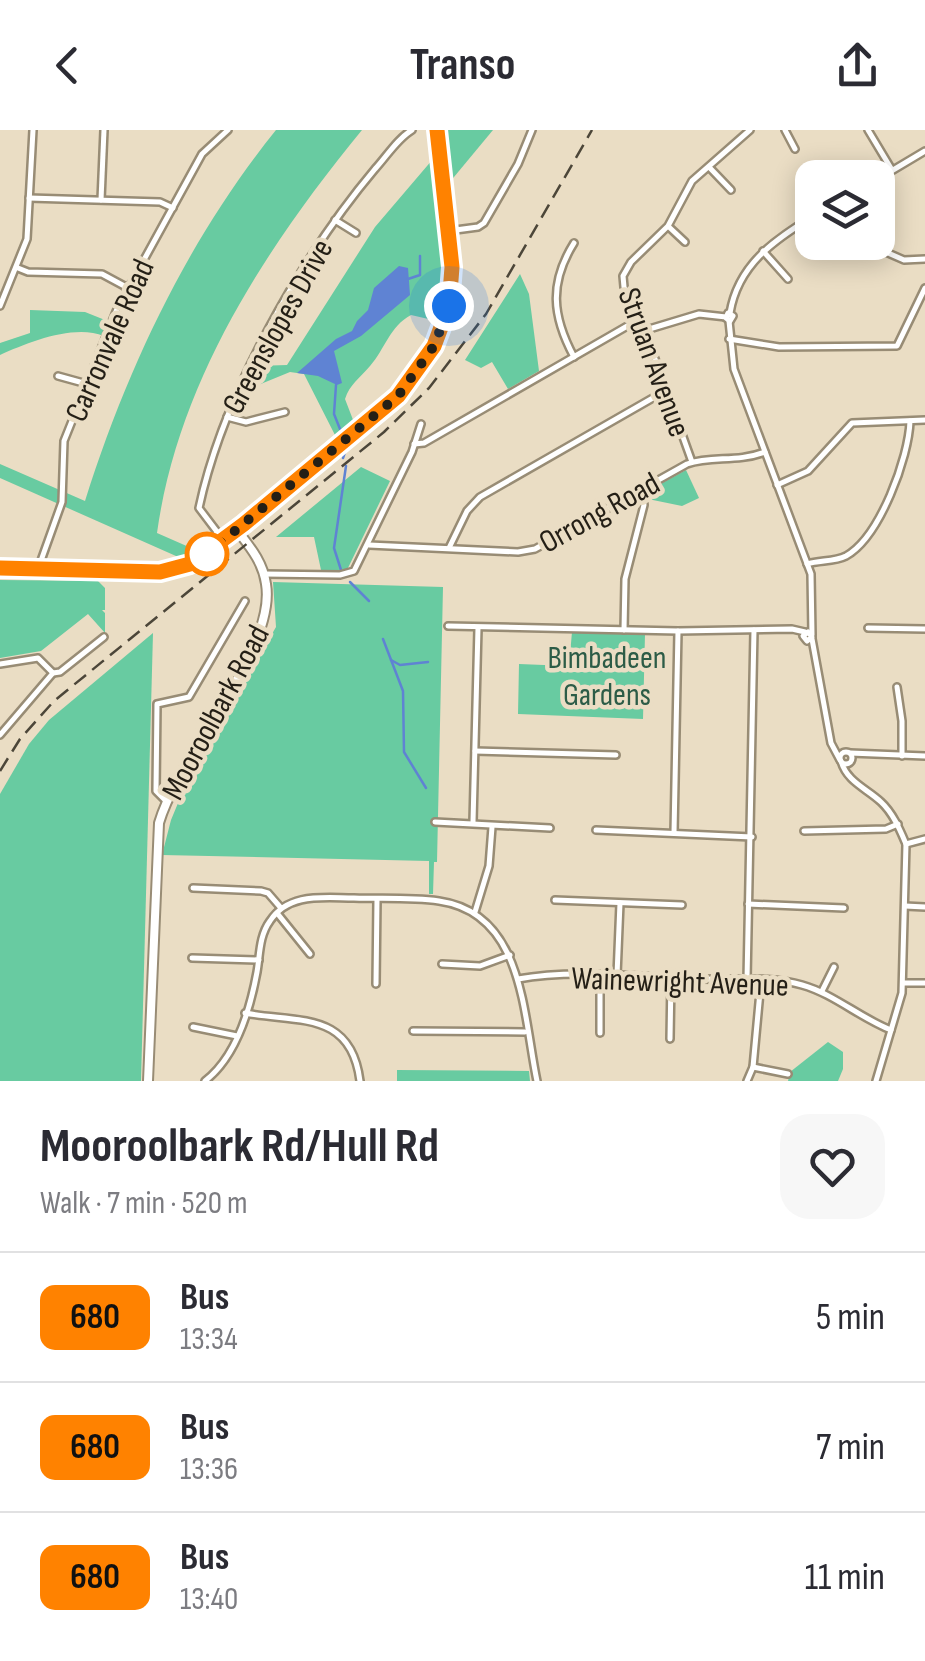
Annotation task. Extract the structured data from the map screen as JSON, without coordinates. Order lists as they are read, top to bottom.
{
  "streets": {
    "main road": ["Mooroolbark Road"],
    "street": [
      "Greenslopes Drive",
      "Carronvale Road",
      "Struan Avenue",
      "Orrong Road",
      "Wainewright Avenue"
    ]
  },
  "crossings": [
    ["Struan Avenue", "Orrong Road"]
  ],
  "parks": ["Bimbadeen Gardens"],
  "lines": ["bus line 680"],
  "page": {
    "header": "Transo",
    "heading": ["Mooroolbark Rd/Hull Rd", "Walk · 7 min · 520 m"],
    "list": [
      {
        "mark": "680",
        "name": "Bus",
        "note": "13:34",
        "value": "5 min"
      },
      {
        "mark": "680",
        "name": "Bus",
        "note": "13:36",
        "value": "7 min"
      },
      {
        "mark": "680",
        "name": "Bus",
        "note": "13:40",
        "value": "11 min"
      }
    ]
  }
}
